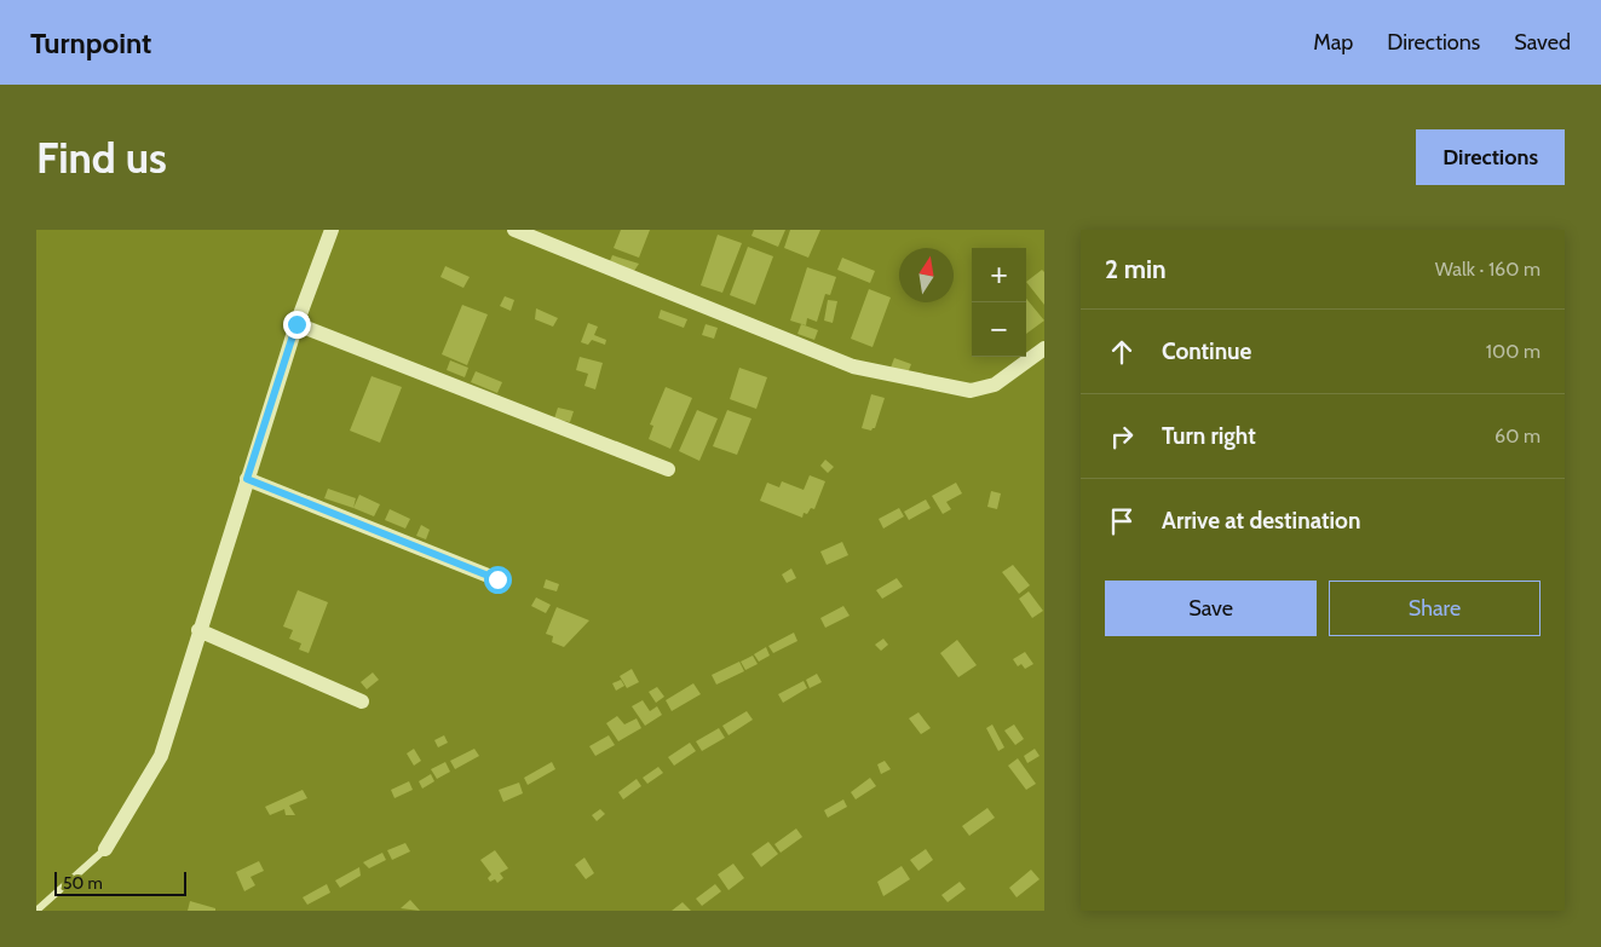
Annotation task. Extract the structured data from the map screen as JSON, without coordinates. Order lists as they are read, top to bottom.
{
  "scale_bar": "50 m",
  "north": "top",
  "page": {
    "header": "Turnpoint",
    "nav": ["Map", "Directions", "Saved"],
    "buttons": [
      "Directions",
      ["Save", "Share"]
    ],
    "title": "Find us",
    "heading": ["2 min", "Walk · 160 m"],
    "map_buttons": ["+", "−"],
    "list": [
      ["Continue", "100 m"],
      ["Turn right", "60 m"],
      "Arrive at destination"
    ],
    "scale": "50 m"
  }
}
